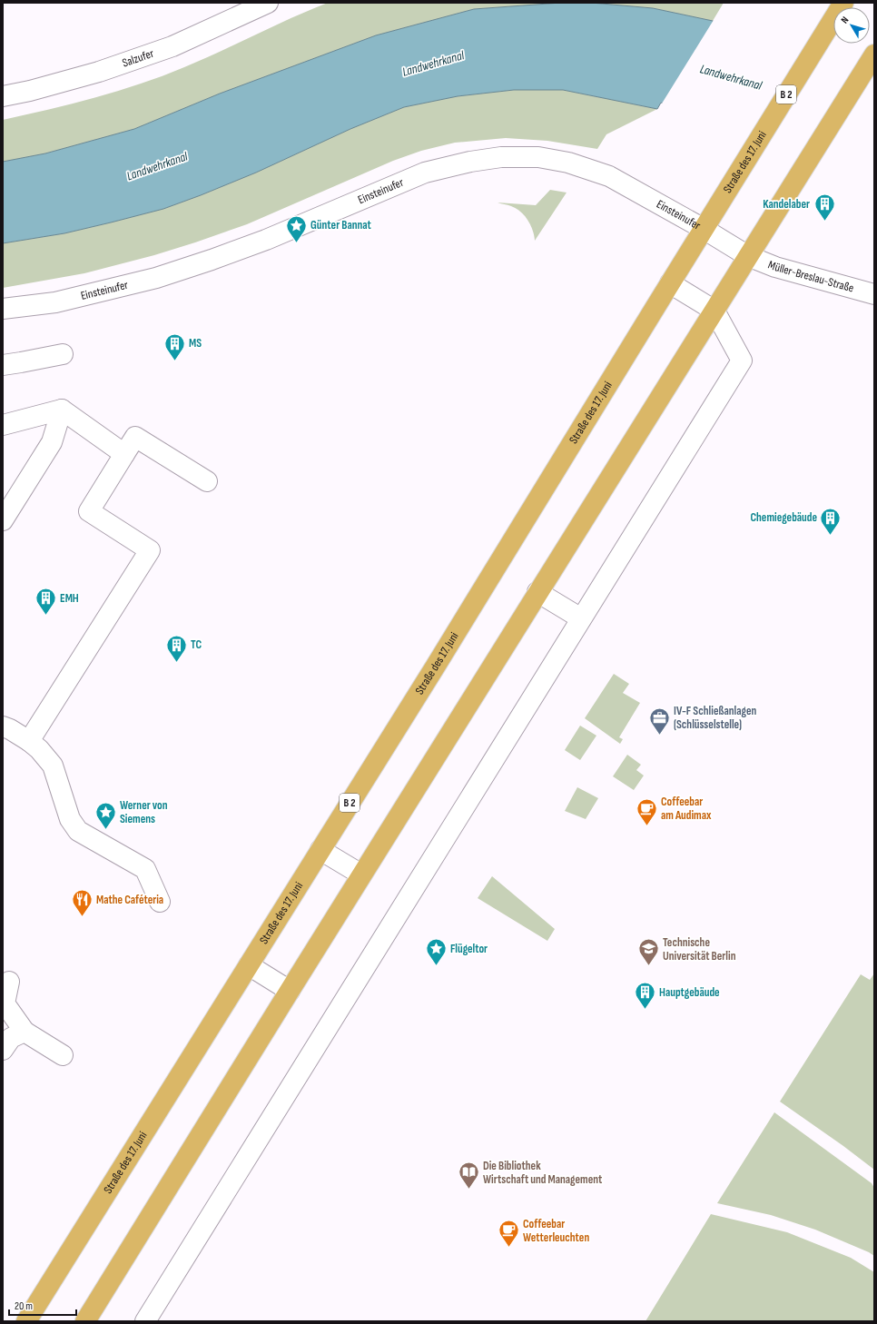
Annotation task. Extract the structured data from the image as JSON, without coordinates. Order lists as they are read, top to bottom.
{
  "streets": {
    "main road": ["B 2", "Straße des 17. Juni"],
    "street": ["Salzufer", "Einsteinufer", "Müller-Breslau-Straße"]
  },
  "crossings": [
    ["Straße des 17. Juni", "Einsteinufer"],
    ["Einsteinufer", "Müller-Breslau-Straße"]
  ],
  "water": ["Landwehrkanal"],
  "places": {
    "building": [
      "Kandelaber",
      "MS",
      "Chemiegebäude",
      "EMH",
      "TC",
      "Hauptgebäude"
    ],
    "place": ["Günter Bannat", "Werner von Siemens", "Flügeltor"],
    "office": ["IV-F Schließanlagen (Schlüsselstelle)"],
    "cafe": ["Coffeebar am Audimax", "Coffeebar Wetterleuchten"],
    "restaurant": ["Mathe Caféteria"],
    "school or university": ["Technische Universität Berlin"],
    "library": ["Die Bibliothek Wirtschaft und Management"]
  },
  "scale_bar": "20 m",
  "north": "top left"
}
